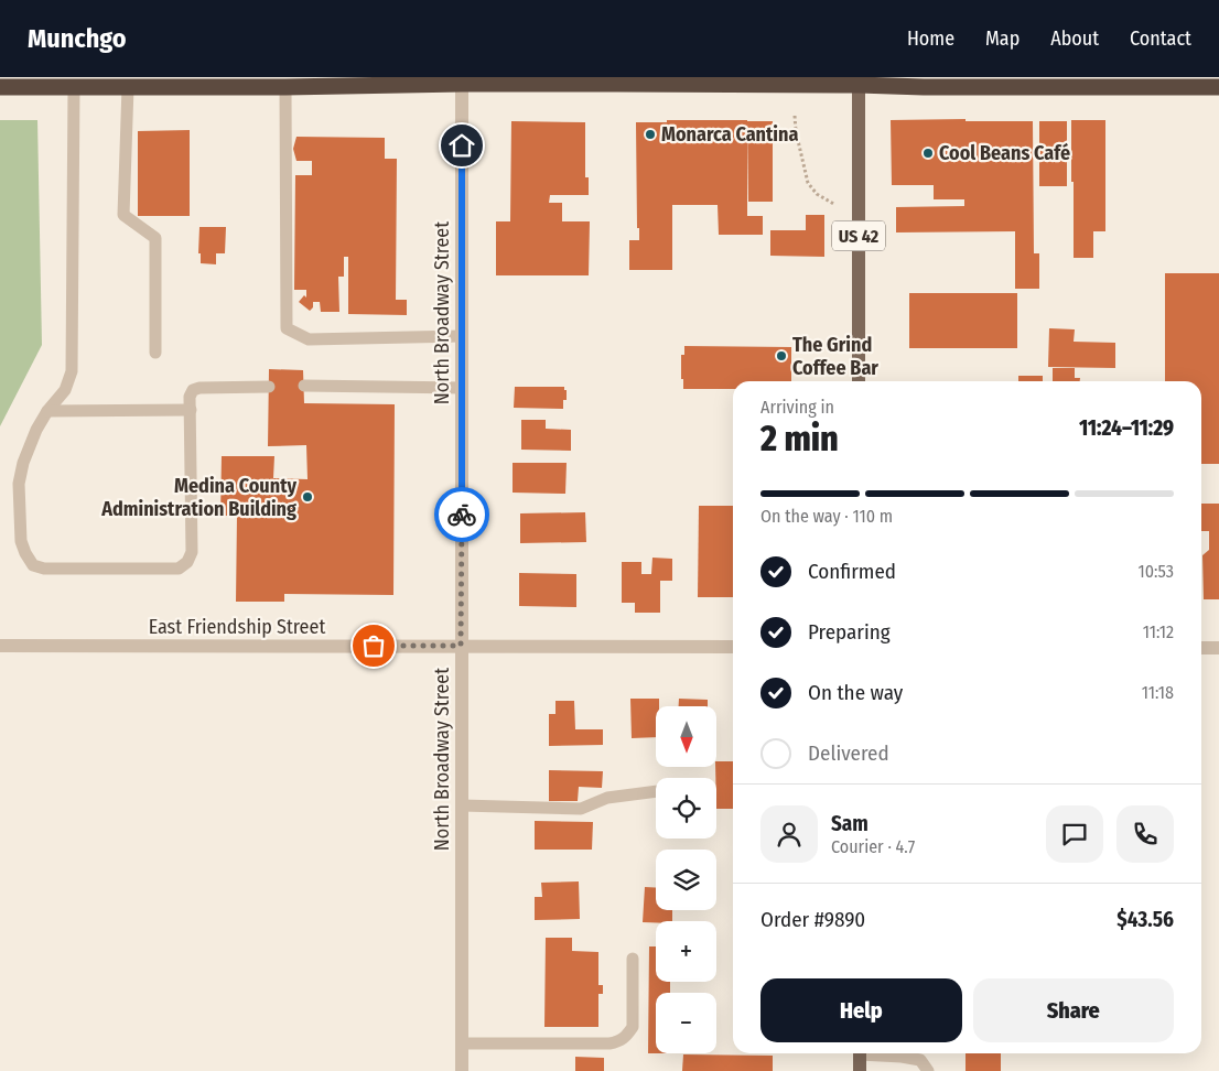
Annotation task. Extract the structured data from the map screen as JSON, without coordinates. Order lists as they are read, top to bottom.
{
  "streets": {
    "main road": ["US 42"],
    "street": ["North Broadway Street", "East Friendship Street"]
  },
  "crossings": [
    ["North Broadway Street", "East Friendship Street"]
  ],
  "places": [
    "Monarca Cantina",
    "Cool Beans Café",
    "The Grind Coffee Bar",
    "Medina County Administration Building"
  ],
  "north": "bottom",
  "page": {
    "header": "Munchgo",
    "nav": [
      "Home",
      "Map",
      "About",
      "Contact"
    ],
    "heading": ["2 min", "Arriving in", "11:24–11:29"],
    "panel": [
      "Sam",
      "Courier · 4.7",
      "Order #9890",
      "$43.56"
    ],
    "bar": "On the way · 110 m",
    "list": [
      ["Confirmed", "10:53"],
      ["Preparing", "11:12"],
      ["On the way", "11:18"],
      "Delivered"
    ],
    "map_buttons": ["+", "−"],
    "buttons": ["Help", "Share"]
  }
}
